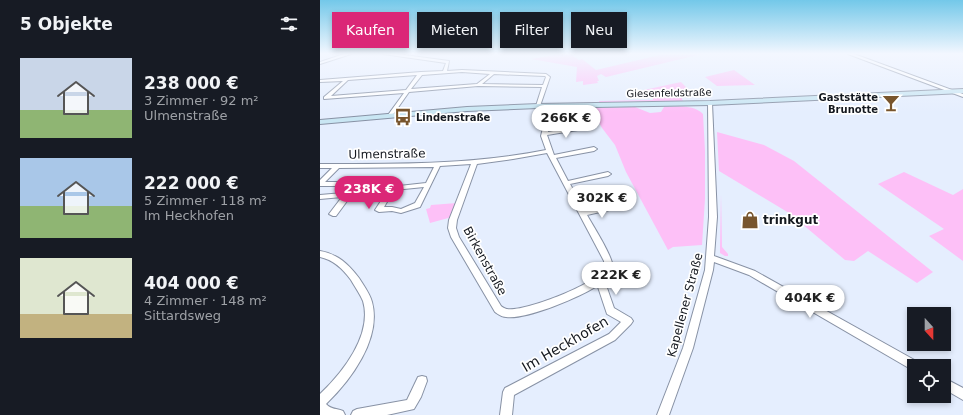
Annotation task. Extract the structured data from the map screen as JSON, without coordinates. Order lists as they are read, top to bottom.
{
  "streets": {
    "main road": ["Giesenfeldstraße"],
    "street": [
      "Ulmenstraße",
      "Birkenstraße",
      "Kapellener Straße",
      "Im Heckhofen"
    ]
  },
  "crossings": [
    ["Giesenfeldstraße", "Birkenstraße"],
    ["Giesenfeldstraße", "Kapellener Straße"],
    ["Ulmenstraße", "Birkenstraße"],
    ["Birkenstraße", "Im Heckhofen"]
  ],
  "places": {
    "bar": ["Gaststätte Brunotte"],
    "bus stop": ["Lindenstraße"],
    "shop": ["trinkgut"]
  },
  "north": "bottom",
  "page": {
    "heading": "5 Objekte",
    "chip": [
      "Kaufen",
      "Mieten",
      "Filter",
      "Neu"
    ],
    "list": [
      {
        "name": "238 000 €",
        "note": "3 Zimmer · 92 m² · Ulmenstraße"
      },
      {
        "name": "222 000 €",
        "note": "5 Zimmer · 118 m² · Im Heckhofen"
      },
      {
        "name": "404 000 €",
        "note": "4 Zimmer · 148 m² · Sittardsweg"
      }
    ],
    "price": [
      "266K €",
      "238K €",
      "302K €",
      "222K €",
      "404K €"
    ]
  }
}
